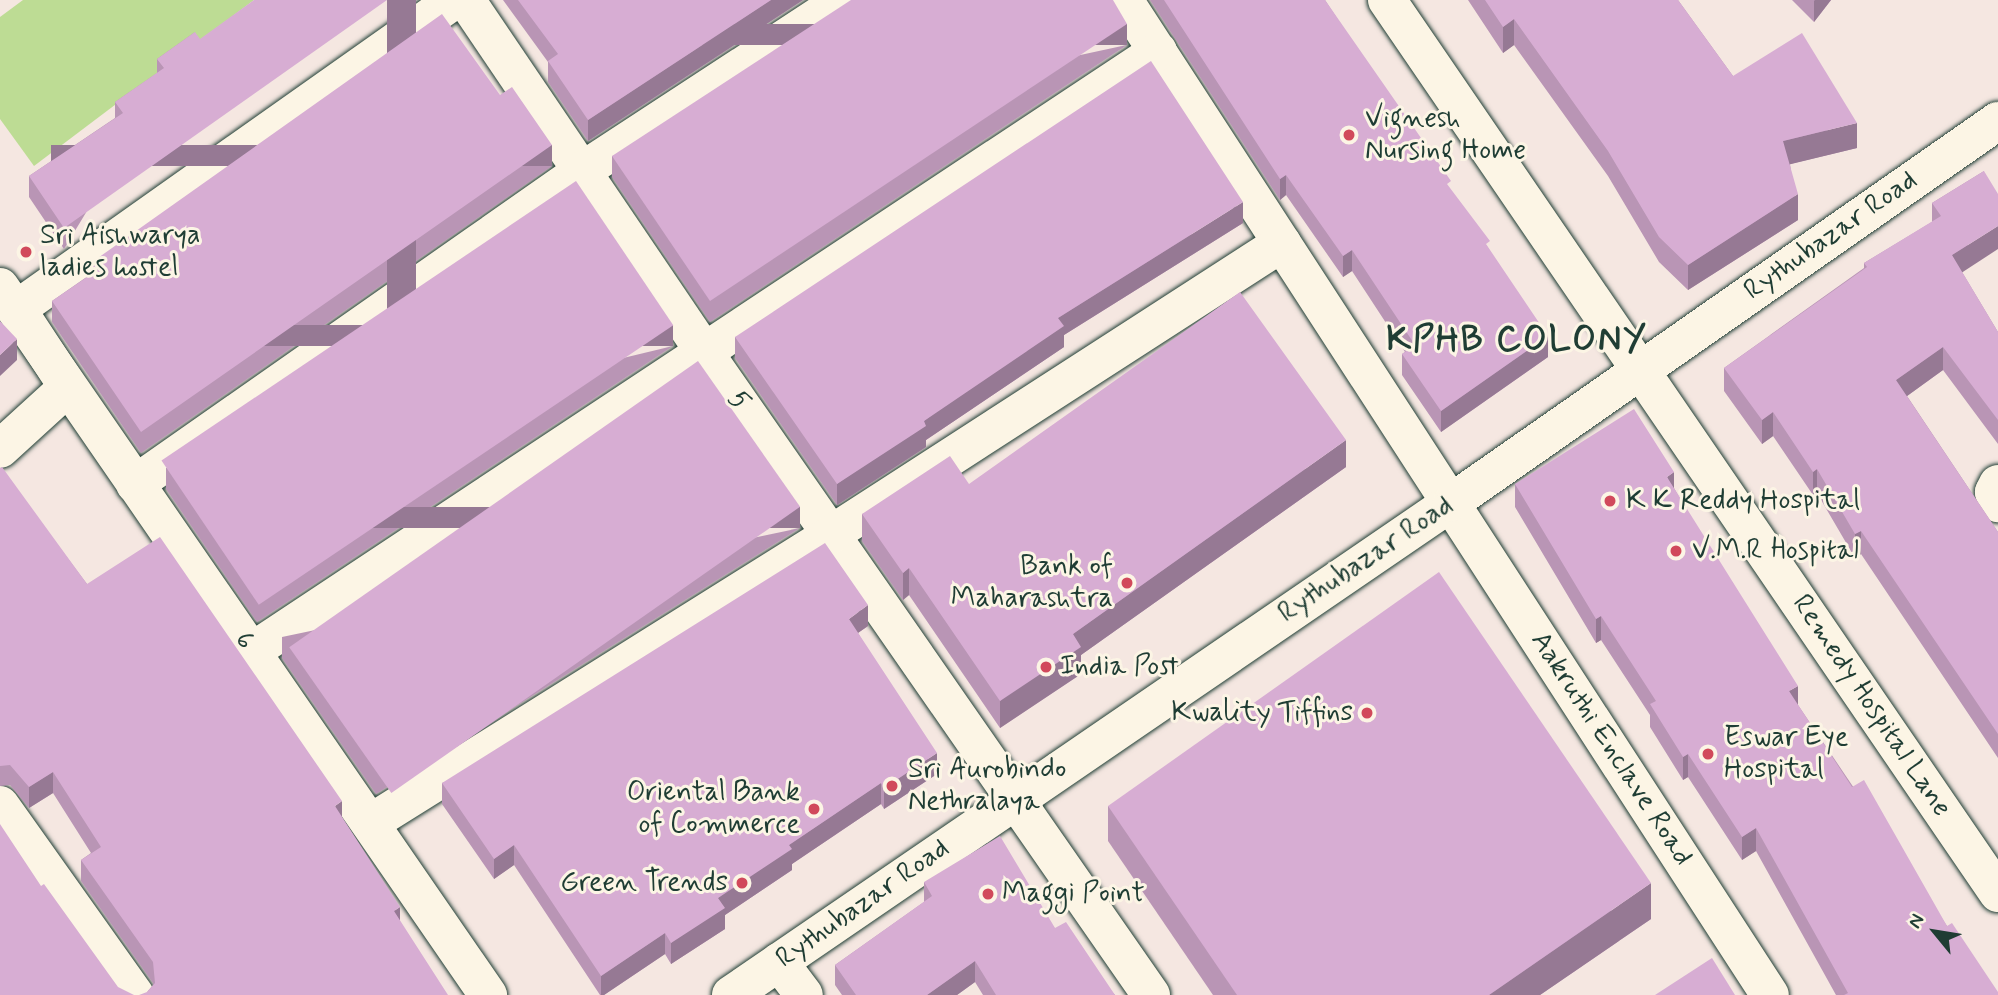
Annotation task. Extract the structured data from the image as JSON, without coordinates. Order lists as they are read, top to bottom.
{
  "streets": {
    "street": [
      "Rythubazar Road",
      "5",
      "6",
      "Remedy Hospital Lane",
      "Aakruthi Enclave Road"
    ]
  },
  "crossings": [
    ["Rythubazar Road", "5"],
    ["Rythubazar Road", "Remedy Hospital Lane"],
    ["Rythubazar Road", "Aakruthi Enclave Road"]
  ],
  "districts": ["KPHB COLONY"],
  "places": [
    "Vignesh Nursing Home",
    "Sri Aishwarya ladies hostel",
    "K K Reddy Hospital",
    "V.M.R Hospital",
    "Bank of Maharashtra",
    "India Post",
    "Kwality Tiffins",
    "Eswar Eye Hospital",
    "Sri Aurobindo Nethralaya",
    "Oriental Bank of Commerce",
    "Green Trends",
    "Maggi Point"
  ],
  "north": "top left"
}
